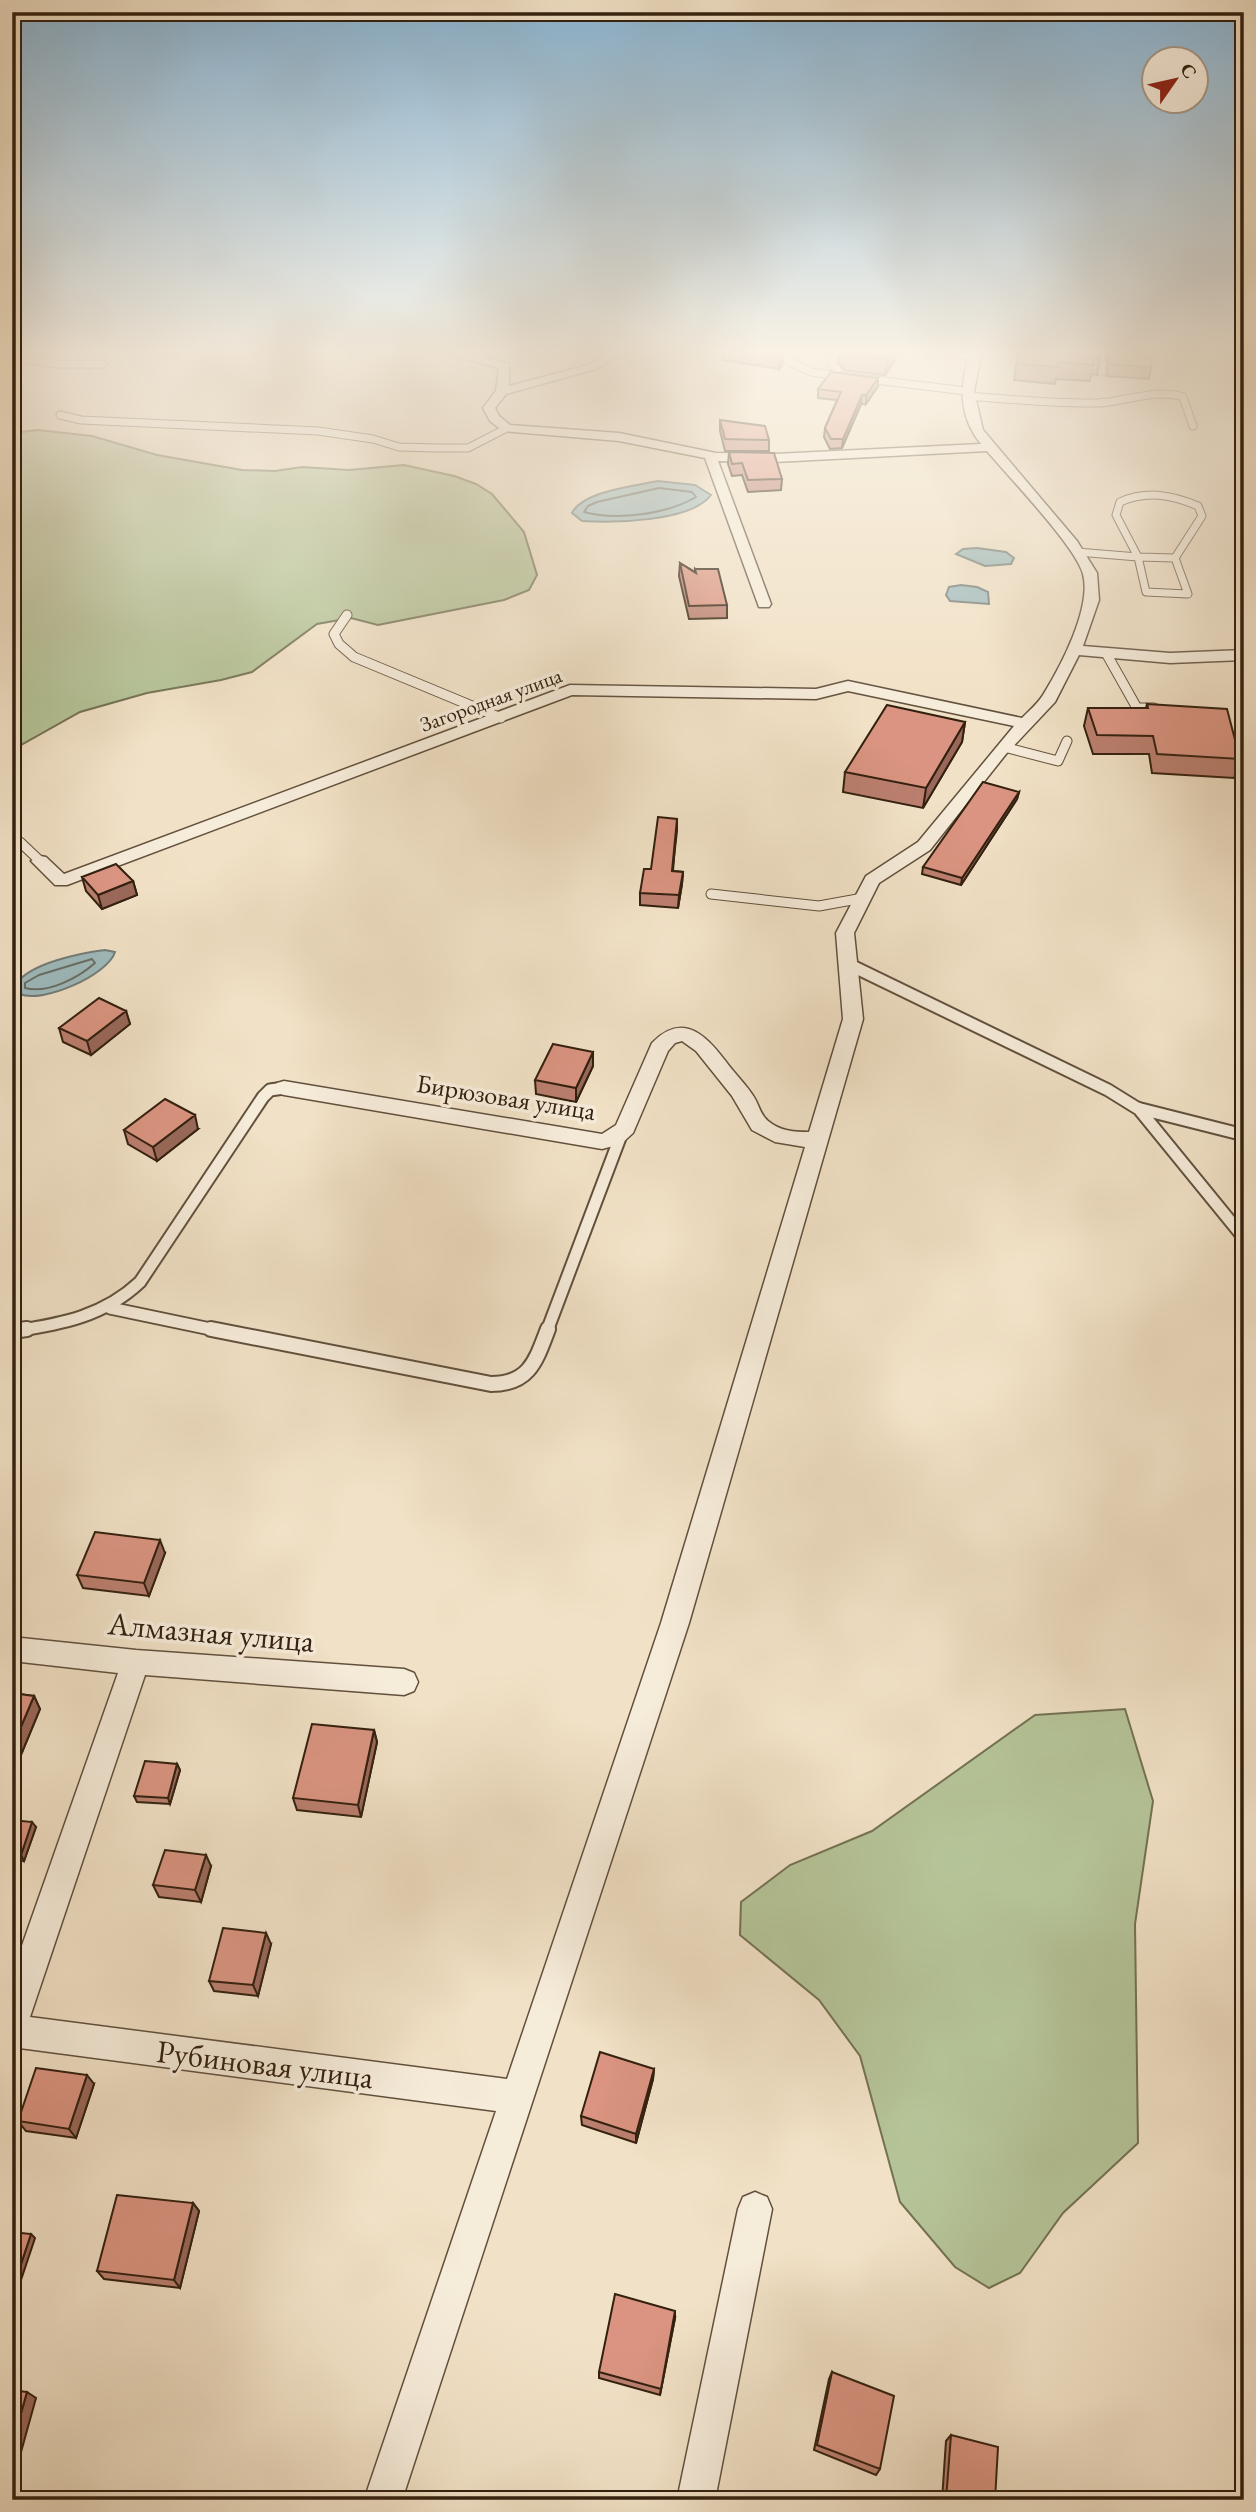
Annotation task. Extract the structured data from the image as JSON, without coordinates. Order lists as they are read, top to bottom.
{
  "streets": {
    "street": [
      "Загородная улица",
      "Бирюзовая улица",
      "Алмазная улица",
      "Рубиновая улица"
    ]
  },
  "north": "top right"
}
